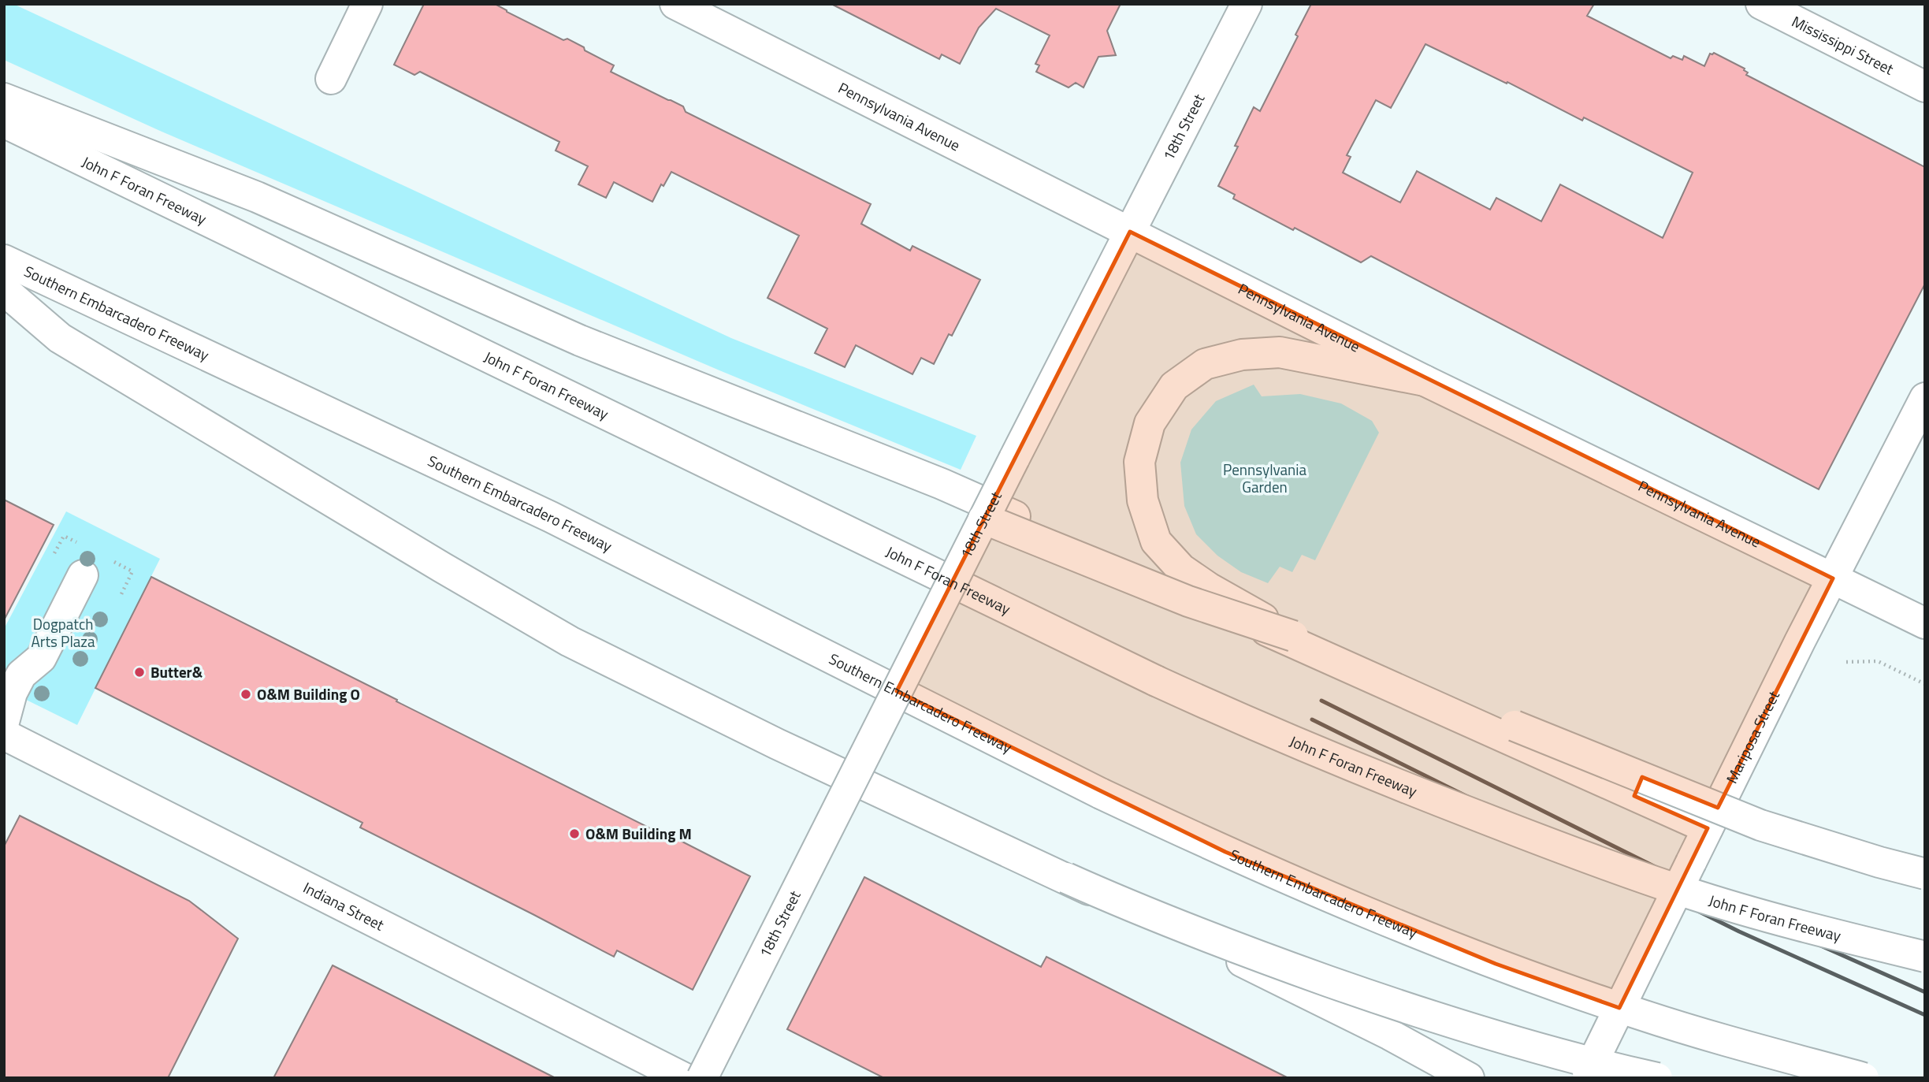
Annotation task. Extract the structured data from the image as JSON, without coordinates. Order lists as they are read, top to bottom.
{
  "streets": {
    "main road": [
      "Mississippi Street",
      "Pennsylvania Avenue",
      "18th Street",
      "John F Foran Freeway",
      "Southern Embarcadero Freeway",
      "Mariposa Street",
      "Indiana Street"
    ]
  },
  "crossings": [
    ["Pennsylvania Avenue", "18th Street"],
    ["Pennsylvania Avenue", "Mariposa Street"]
  ],
  "parks": ["Pennsylvania Garden", "Dogpatch Arts Plaza"],
  "places": ["Butter&", "O&M Building O", "O&M Building M"]
}
